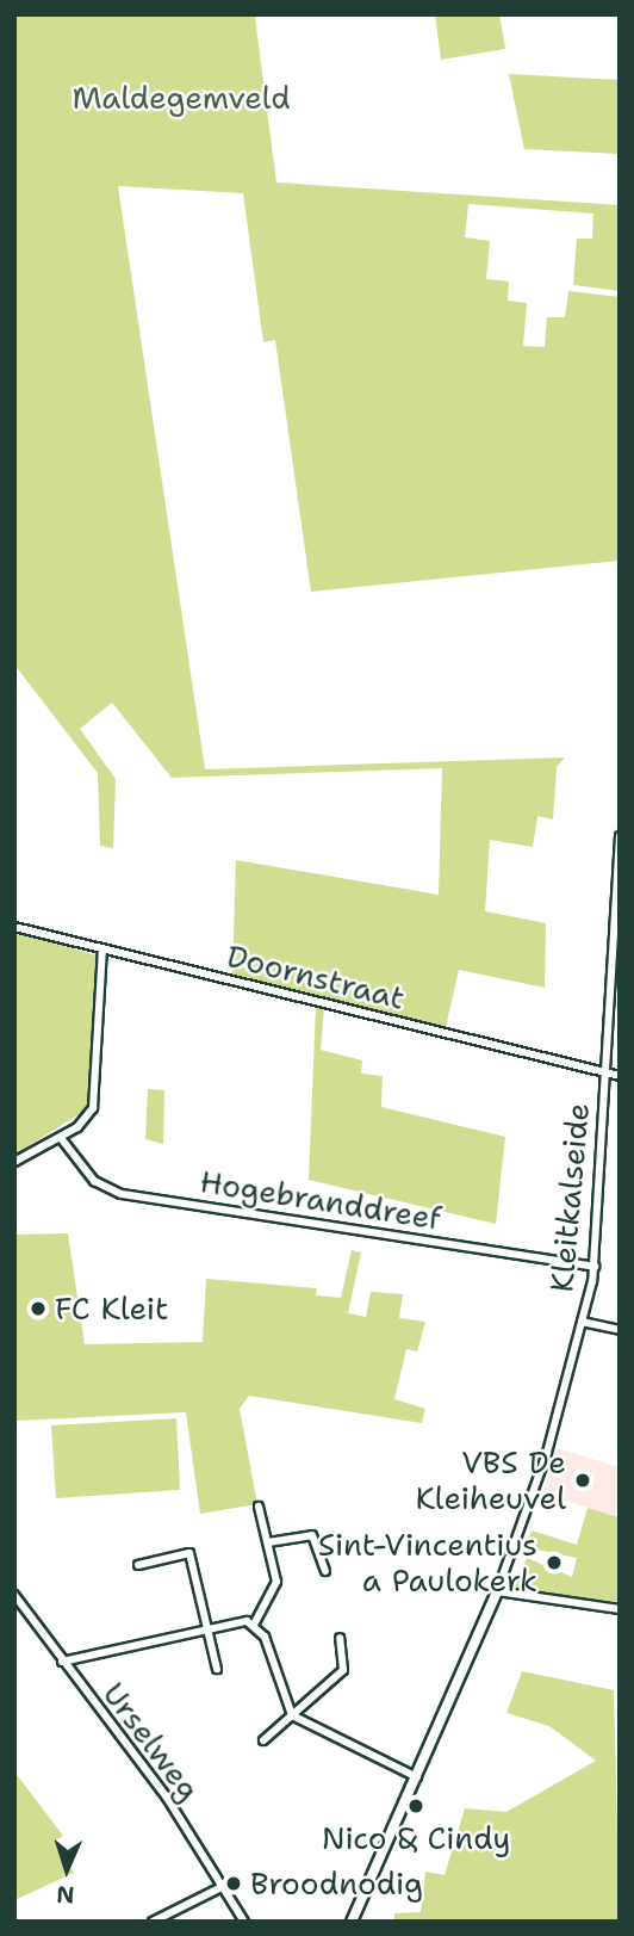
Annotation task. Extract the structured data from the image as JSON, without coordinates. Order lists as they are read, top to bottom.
{
  "streets": {
    "street": [
      "Doornstraat",
      "Kleitkalseide",
      "Hogebranddreef",
      "Urselweg"
    ]
  },
  "crossings": [
    ["Doornstraat", "Kleitkalseide"],
    ["Kleitkalseide", "Hogebranddreef"]
  ],
  "parks": ["Maldegemveld"],
  "places": [
    "FC Kleit",
    "VBS De Kleiheuvel",
    "Sint-Vincentius a Paulokerk",
    "Nico & Cindy",
    "Broodnodig"
  ],
  "north": "bottom"
}
